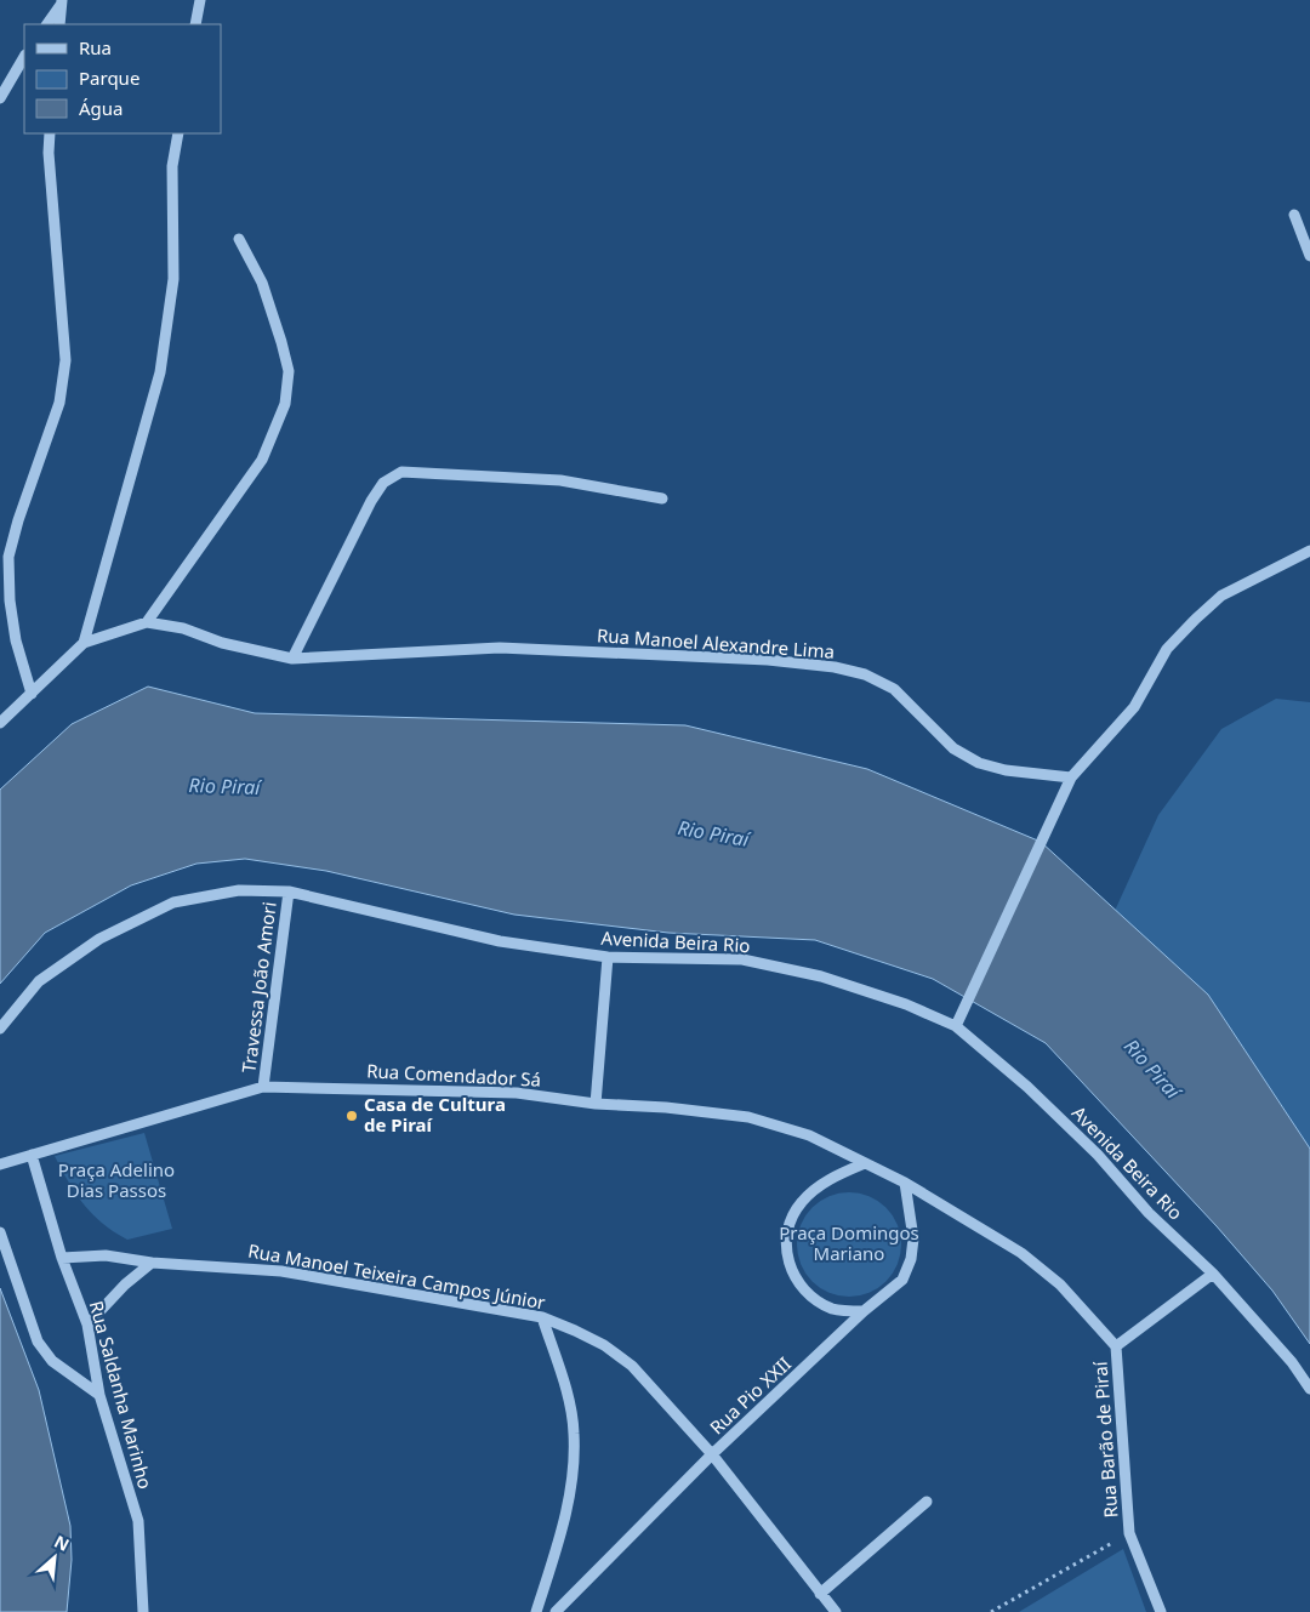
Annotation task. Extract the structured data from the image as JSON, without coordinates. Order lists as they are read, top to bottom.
{
  "streets": {
    "street": [
      "Rua Manoel Alexandre Lima",
      "Avenida Beira Rio",
      "Travessa João Amori",
      "Rua Comendador Sá",
      "Rua Manoel Teixeira Campos Júnior",
      "Rua Saldanha Marinho",
      "Rua Pio XXII",
      "Rua Barão de Piraí"
    ]
  },
  "crossings": [
    ["Avenida Beira Rio", "Travessa João Amori"],
    ["Travessa João Amori", "Rua Comendador Sá"],
    ["Rua Comendador Sá", "Rua Saldanha Marinho"],
    ["Rua Comendador Sá", "Rua Pio XXII"],
    ["Rua Comendador Sá", "Rua Barão de Piraí"],
    ["Rua Manoel Teixeira Campos Júnior", "Rua Saldanha Marinho"],
    ["Rua Manoel Teixeira Campos Júnior", "Rua Pio XXII"],
    ["Rua Pio XXII", "Rua Barão de Piraí"]
  ],
  "water": ["Rio Piraí"],
  "parks": ["Praça Adelino Dias Passos", "Praça Domingos Mariano"],
  "places": ["Casa de Cultura de Piraí"],
  "legend": ["Rua", "Parque", "Água"],
  "north": "top right"
}
